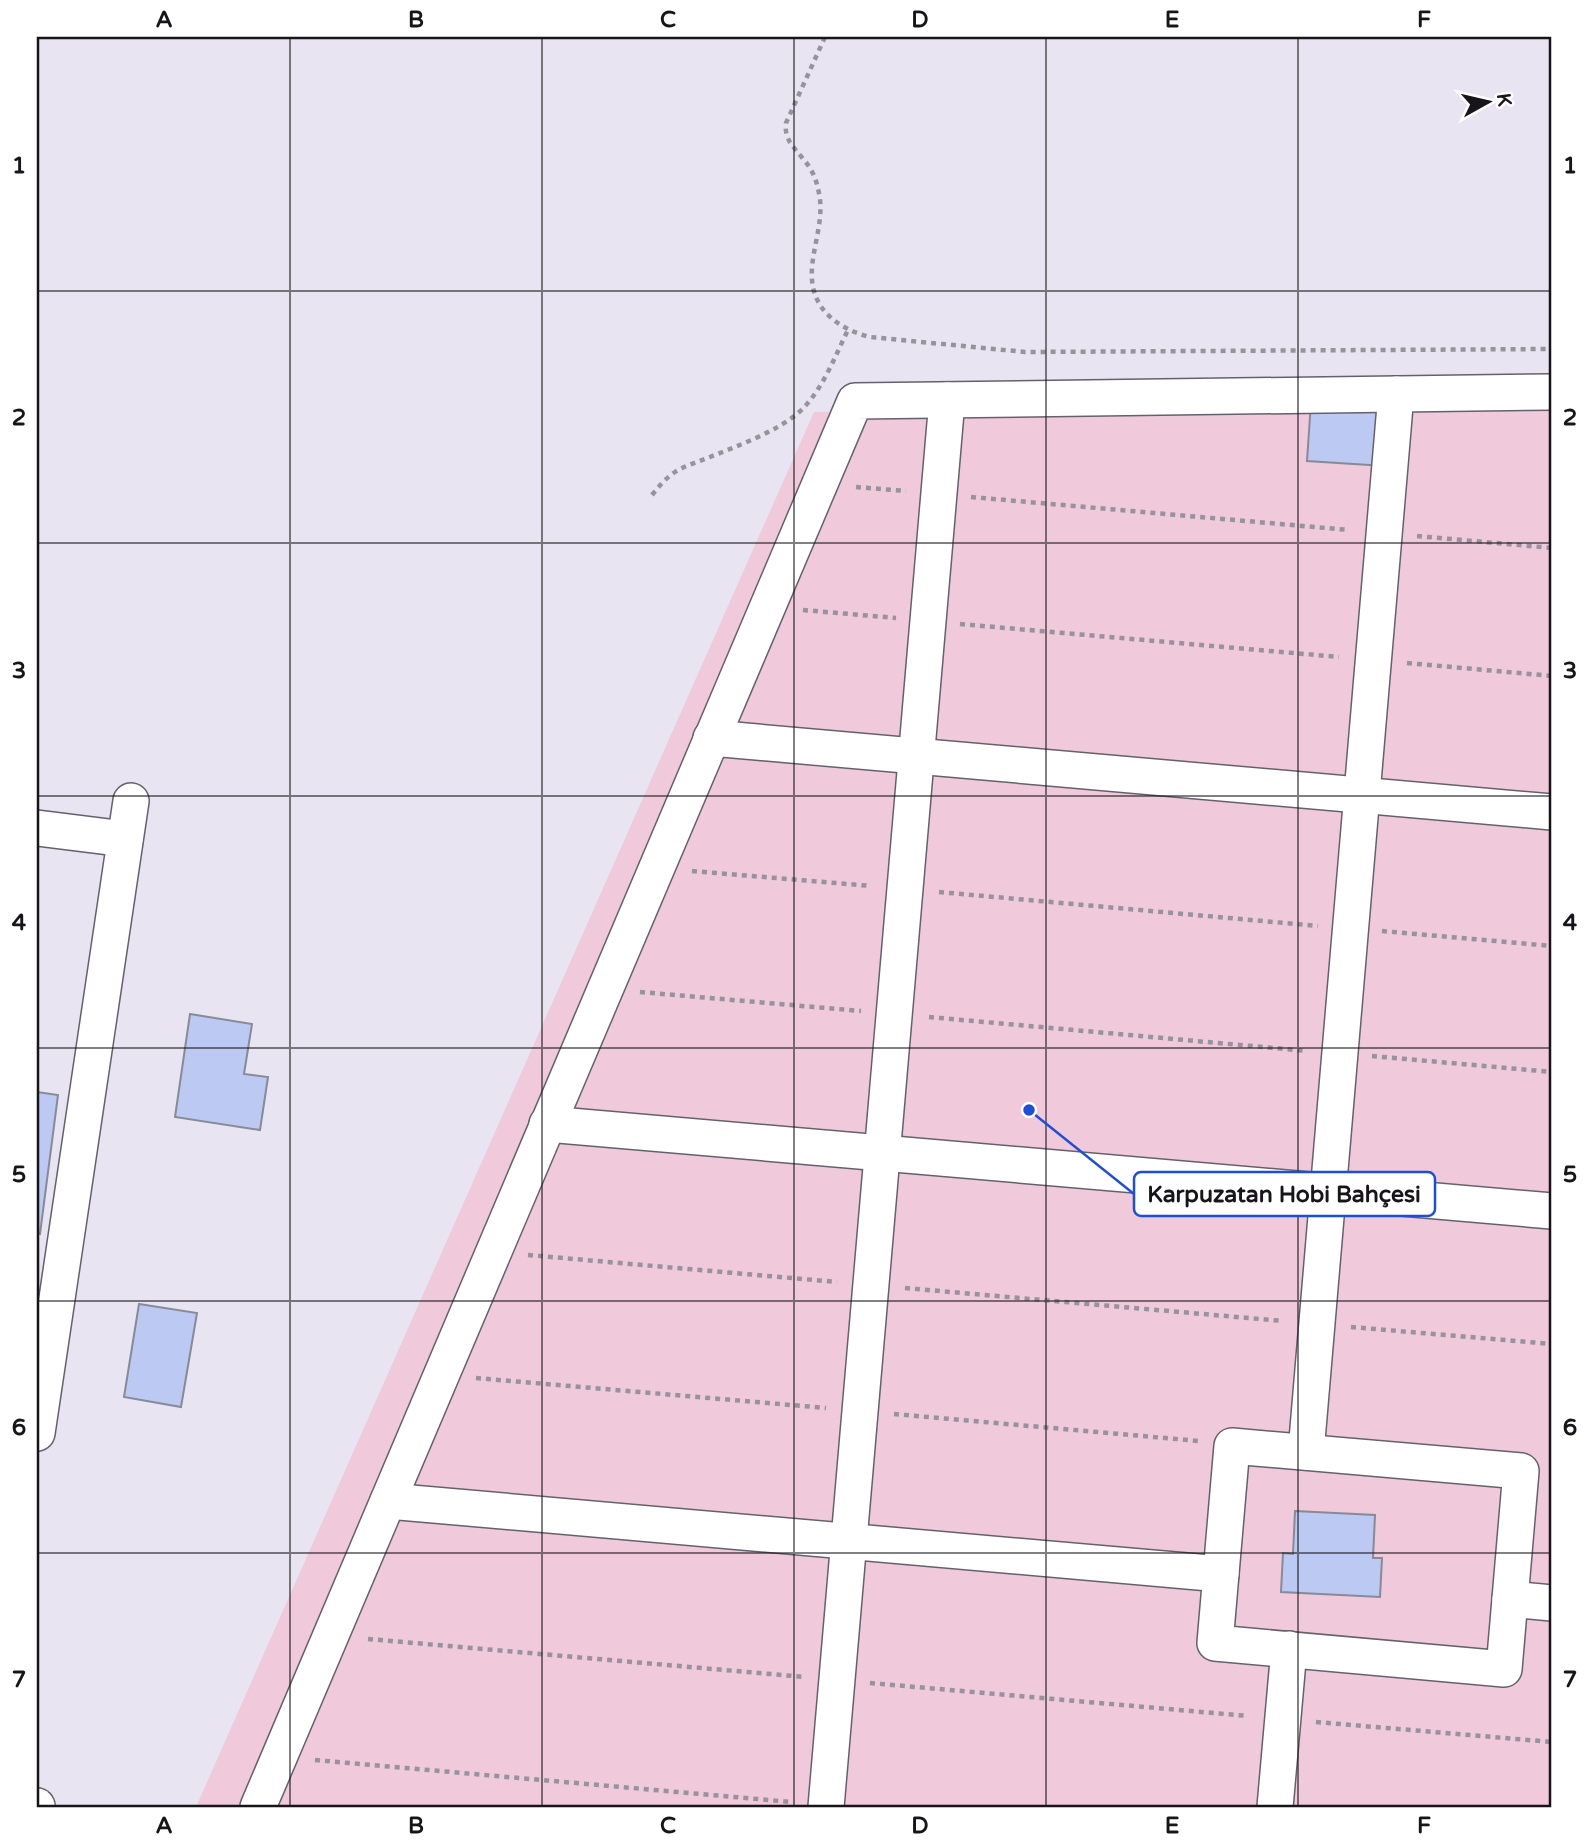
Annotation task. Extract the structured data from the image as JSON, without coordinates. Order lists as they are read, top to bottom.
{
  "places": ["Karpuzatan Hobi Bahçesi"],
  "north": "right",
  "grid": {
    "columns": [
      "A",
      "B",
      "C",
      "D",
      "E",
      "F"
    ],
    "rows": [
      "1",
      "2",
      "3",
      "4",
      "5",
      "6",
      "7"
    ]
  }
}
